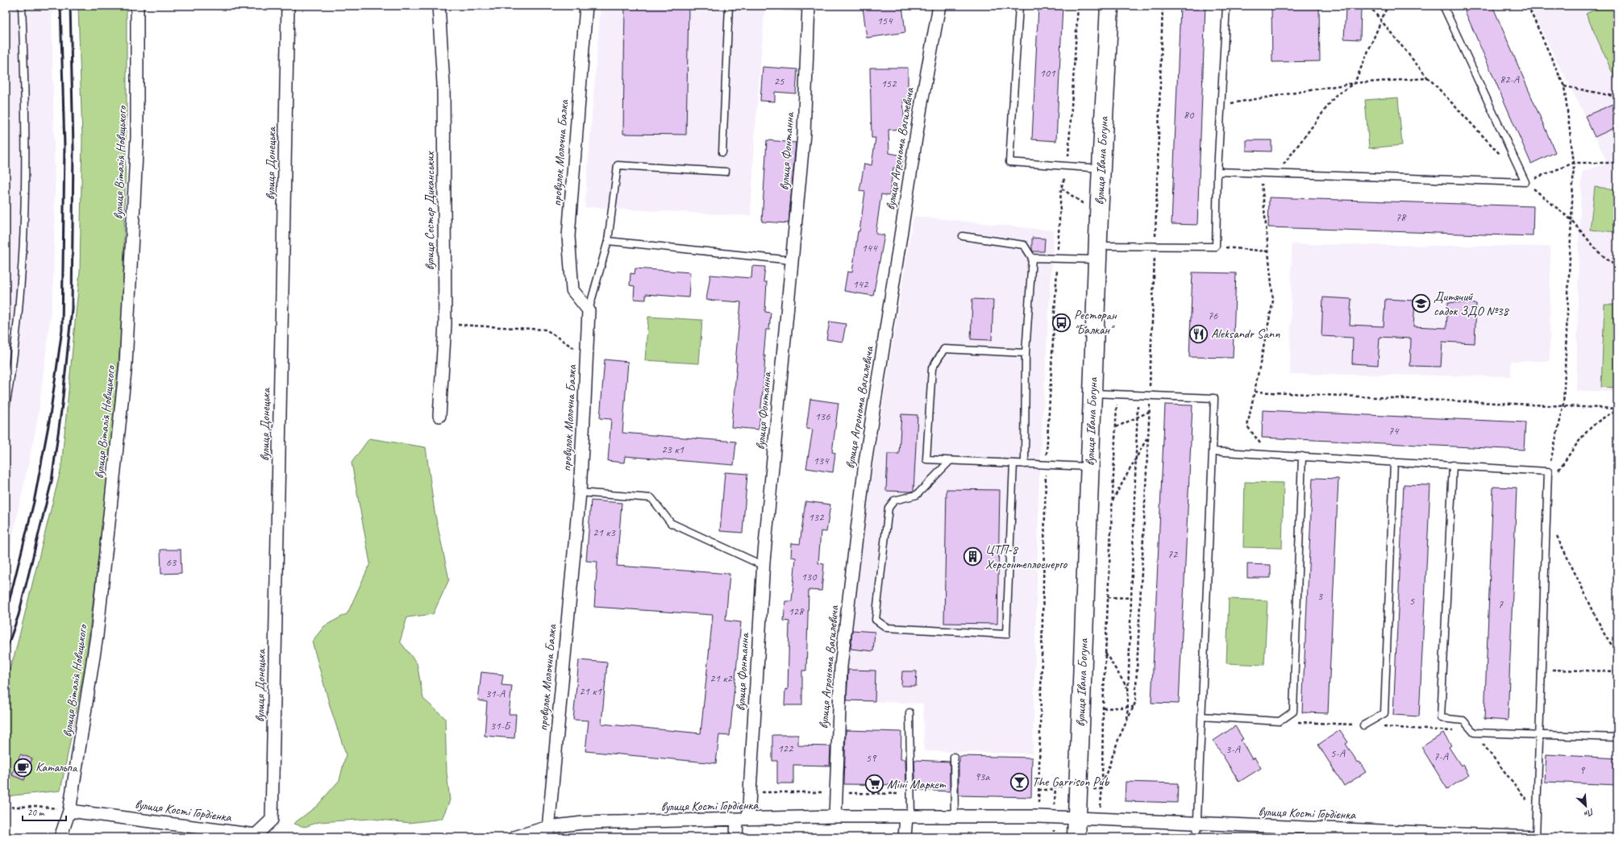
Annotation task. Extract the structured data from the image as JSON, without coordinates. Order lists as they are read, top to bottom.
{
  "streets": {
    "street": [
      "вулиця Агронома Вагилевича",
      "вулиця Фонтанна",
      "провулок Молочна Балка",
      "вулиця Івана Богуна",
      "вулиця Віталія Новицького",
      "вулиця Донецька",
      "вулиця Сестер Диканських",
      "вулиця Кості Гордієнка"
    ]
  },
  "crossings": [
    ["вулиця Агронома Вагилевича", "вулиця Кості Гордієнка"],
    ["вулиця Фонтанна", "вулиця Кості Гордієнка"],
    ["провулок Молочна Балка", "вулиця Кості Гордієнка"],
    ["вулиця Івана Богуна", "вулиця Кості Гордієнка"],
    ["вулиця Віталія Новицького", "вулиця Кості Гордієнка"],
    ["вулиця Донецька", "вулиця Кості Гордієнка"]
  ],
  "places": {
    "school or university": ["Дитячий садок ЗДО №38"],
    "bus stop": ["Ресторан \"Балкан\""],
    "restaurant": ["Aleksandr Sann"],
    "building": ["ЦТП-8 Херсонтеплоенерго"],
    "cafe": ["Катальпа"],
    "bar": ["The Garrison Pub"],
    "supermarket": ["Міні Маркет"]
  },
  "house_numbers": [
    "154",
    "101",
    "82-А",
    "25",
    "152",
    "80",
    "78",
    "144",
    "142",
    "76",
    "136",
    "74",
    "23 к1",
    "134",
    "132",
    "21 к3",
    "72",
    "63",
    "130",
    "3",
    "5",
    "7",
    "128",
    "21 к2",
    "21 к1",
    "31-А",
    "31-Б",
    "122",
    "3-А",
    "5-А",
    "7-А",
    "59",
    "9",
    "93а"
  ],
  "scale_bar": "20 m",
  "north": "bottom right"
}
